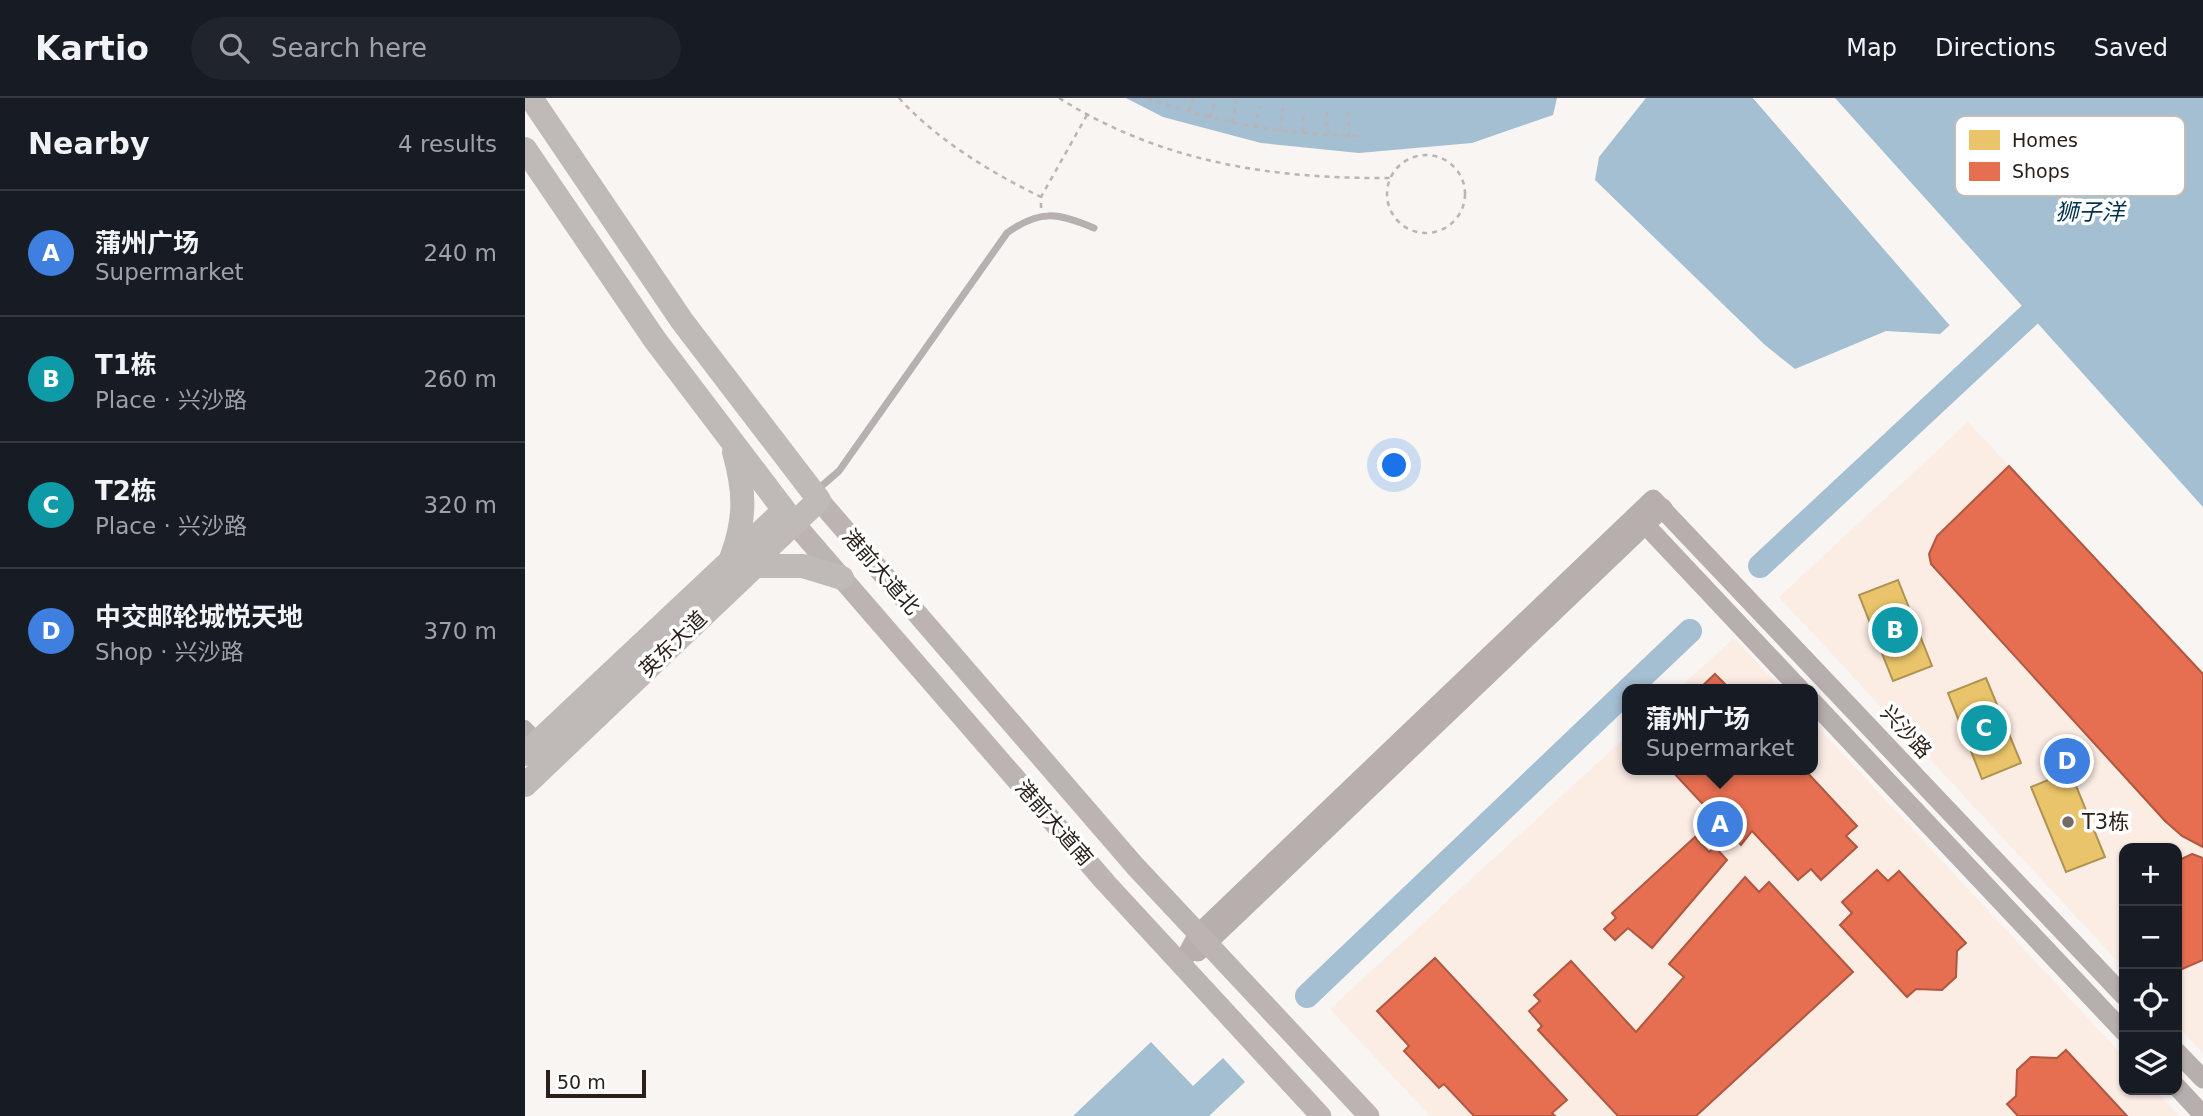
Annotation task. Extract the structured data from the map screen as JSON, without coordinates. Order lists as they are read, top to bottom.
{
  "streets": {
    "highway": ["港前大道北", "英东大道"],
    "main road": ["港前大道南"],
    "street": ["兴沙路"]
  },
  "crossings": [
    ["港前大道北", "英东大道"],
    ["英东大道", "港前大道南"]
  ],
  "water": ["狮子洋"],
  "places": ["T3栋"],
  "legend": ["Homes", "Shops"],
  "scale_bar": "50 m",
  "page": {
    "header": "Kartio",
    "search": "Search here",
    "nav": ["Map", "Directions", "Saved"],
    "heading": ["Nearby", "4 results"],
    "list": [
      {
        "mark": "A",
        "name": "蒲州广场",
        "note": "Supermarket",
        "value": "240 m"
      },
      {
        "mark": "B",
        "name": "T1栋",
        "note": "Place · 兴沙路",
        "value": "260 m"
      },
      {
        "mark": "C",
        "name": "T2栋",
        "note": "Place · 兴沙路",
        "value": "320 m"
      },
      {
        "mark": "D",
        "name": "中交邮轮城悦天地",
        "note": "Shop · 兴沙路",
        "value": "370 m"
      }
    ],
    "pins": [
      "B",
      "C",
      "D",
      "A"
    ],
    "popup": ["蒲州广场", "Supermarket"],
    "map_buttons": ["+", "−"],
    "scale": "50 m"
  }
}
